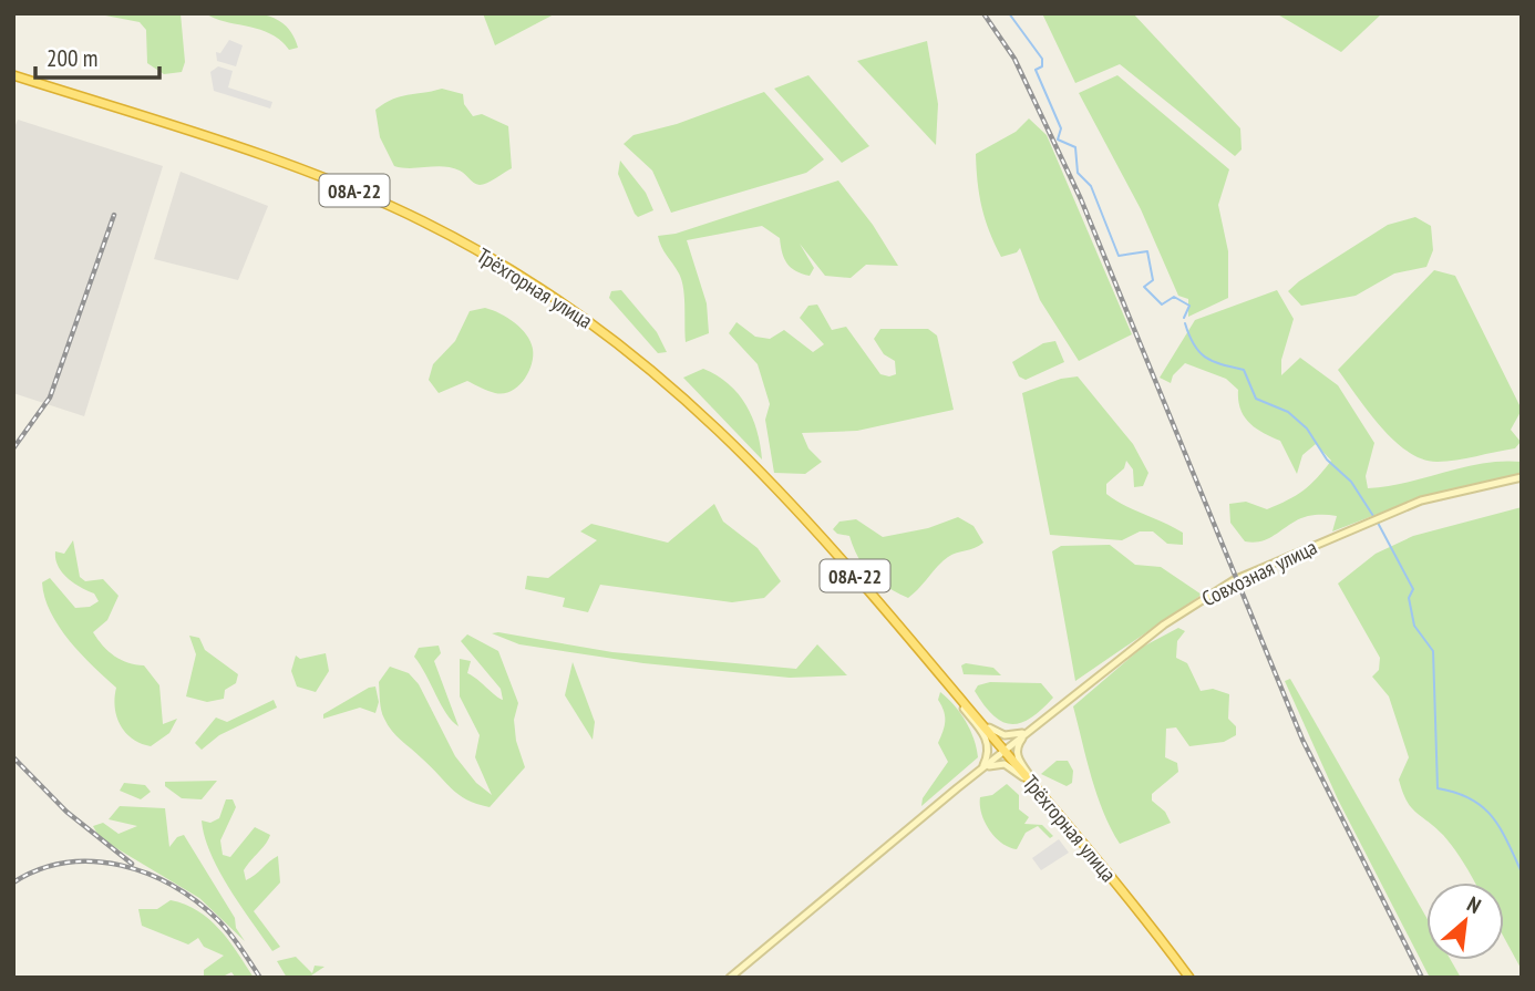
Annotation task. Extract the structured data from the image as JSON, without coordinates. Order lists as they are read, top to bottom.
{
  "streets": {
    "highway": ["08А-22", "Трёхгорная улица"],
    "main road": ["Совхозная улица"]
  },
  "crossings": [
    ["Трёхгорная улица", "Совхозная улица"]
  ],
  "scale_bar": "200 m",
  "north": "top right"
}
